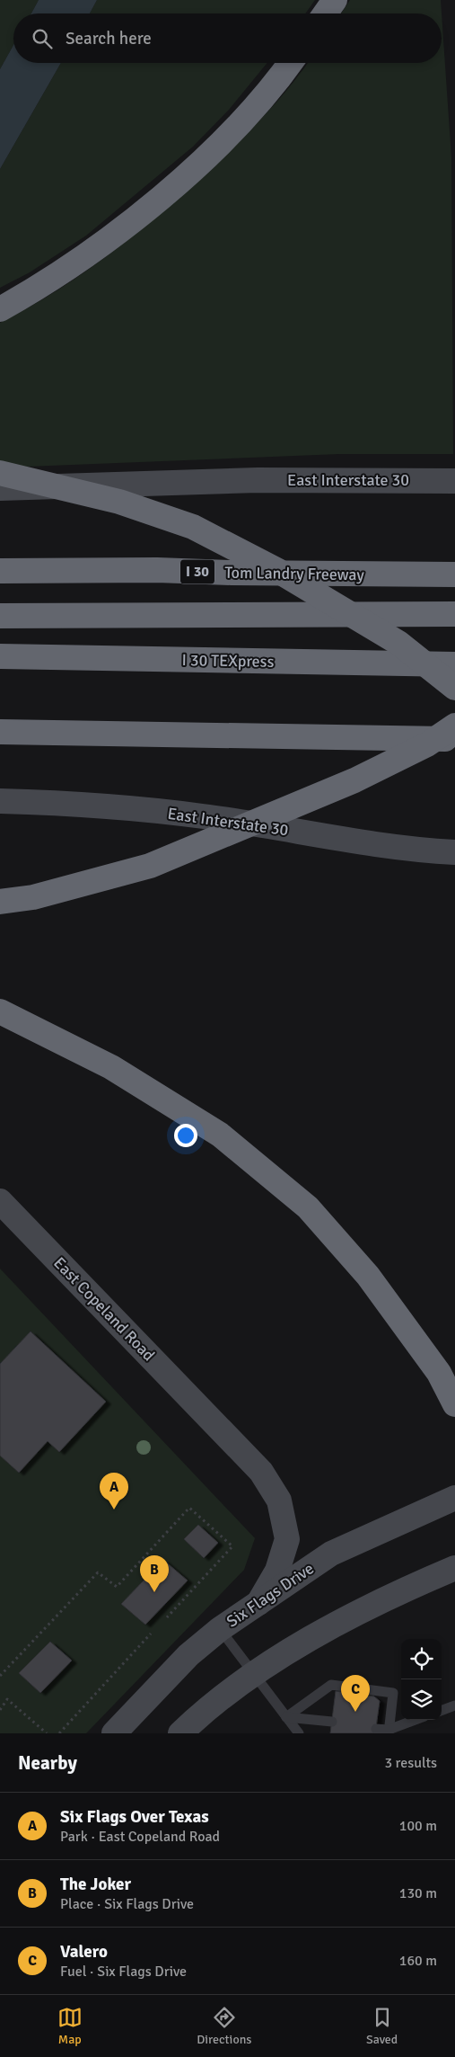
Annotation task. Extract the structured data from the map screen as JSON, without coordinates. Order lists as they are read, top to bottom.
{
  "streets": {
    "highway": ["I 30", "Tom Landry Freeway", "I 30 TEXpress"],
    "main road": ["East Interstate 30", "East Copeland Road", "Six Flags Drive"]
  },
  "crossings": [
    ["East Copeland Road", "Six Flags Drive"]
  ],
  "page": {
    "search": "Search here",
    "pins": ["A", "B", "C"],
    "heading": ["Nearby", "3 results"],
    "list": [
      {
        "mark": "A",
        "name": "Six Flags Over Texas",
        "note": "Park · East Copeland Road",
        "value": "100 m"
      },
      {
        "mark": "B",
        "name": "The Joker",
        "note": "Place · Six Flags Drive",
        "value": "130 m"
      },
      {
        "mark": "C",
        "name": "Valero",
        "note": "Fuel · Six Flags Drive",
        "value": "160 m"
      }
    ],
    "nav": ["Map", "Directions", "Saved"]
  }
}
